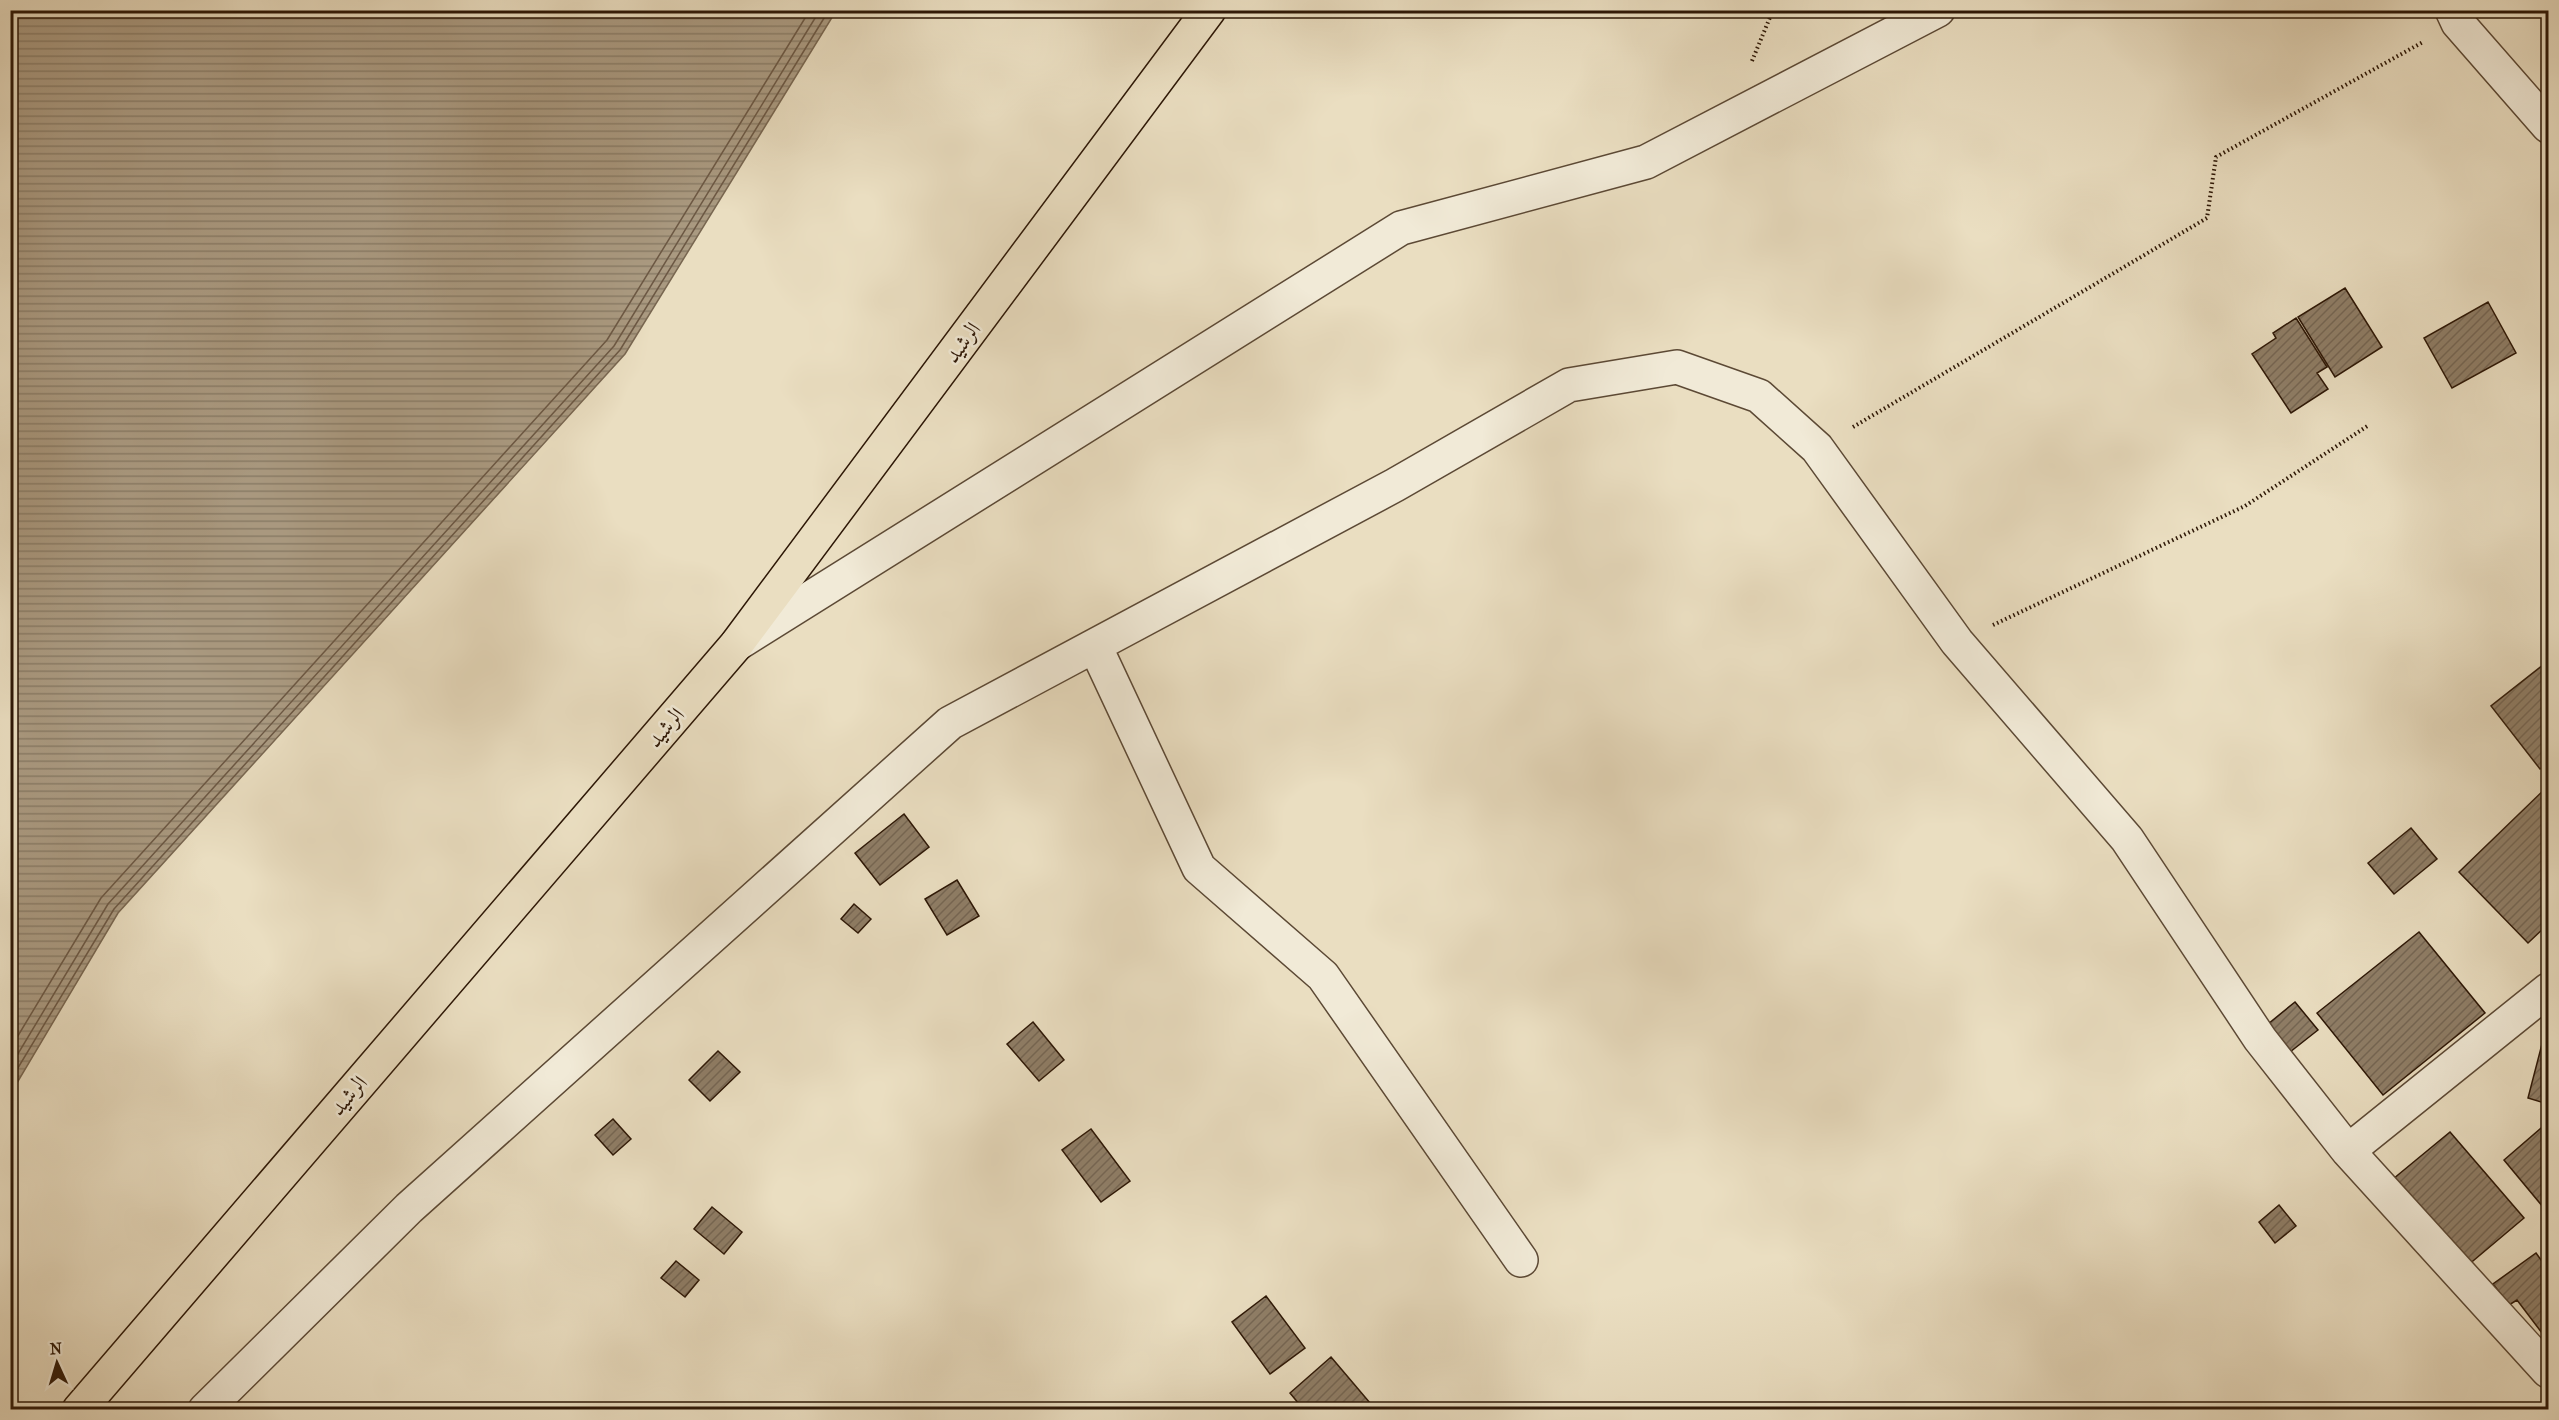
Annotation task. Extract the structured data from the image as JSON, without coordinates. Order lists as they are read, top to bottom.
{
  "streets": {
    "main road": ["الرشيد"]
  },
  "north": "top"
}
